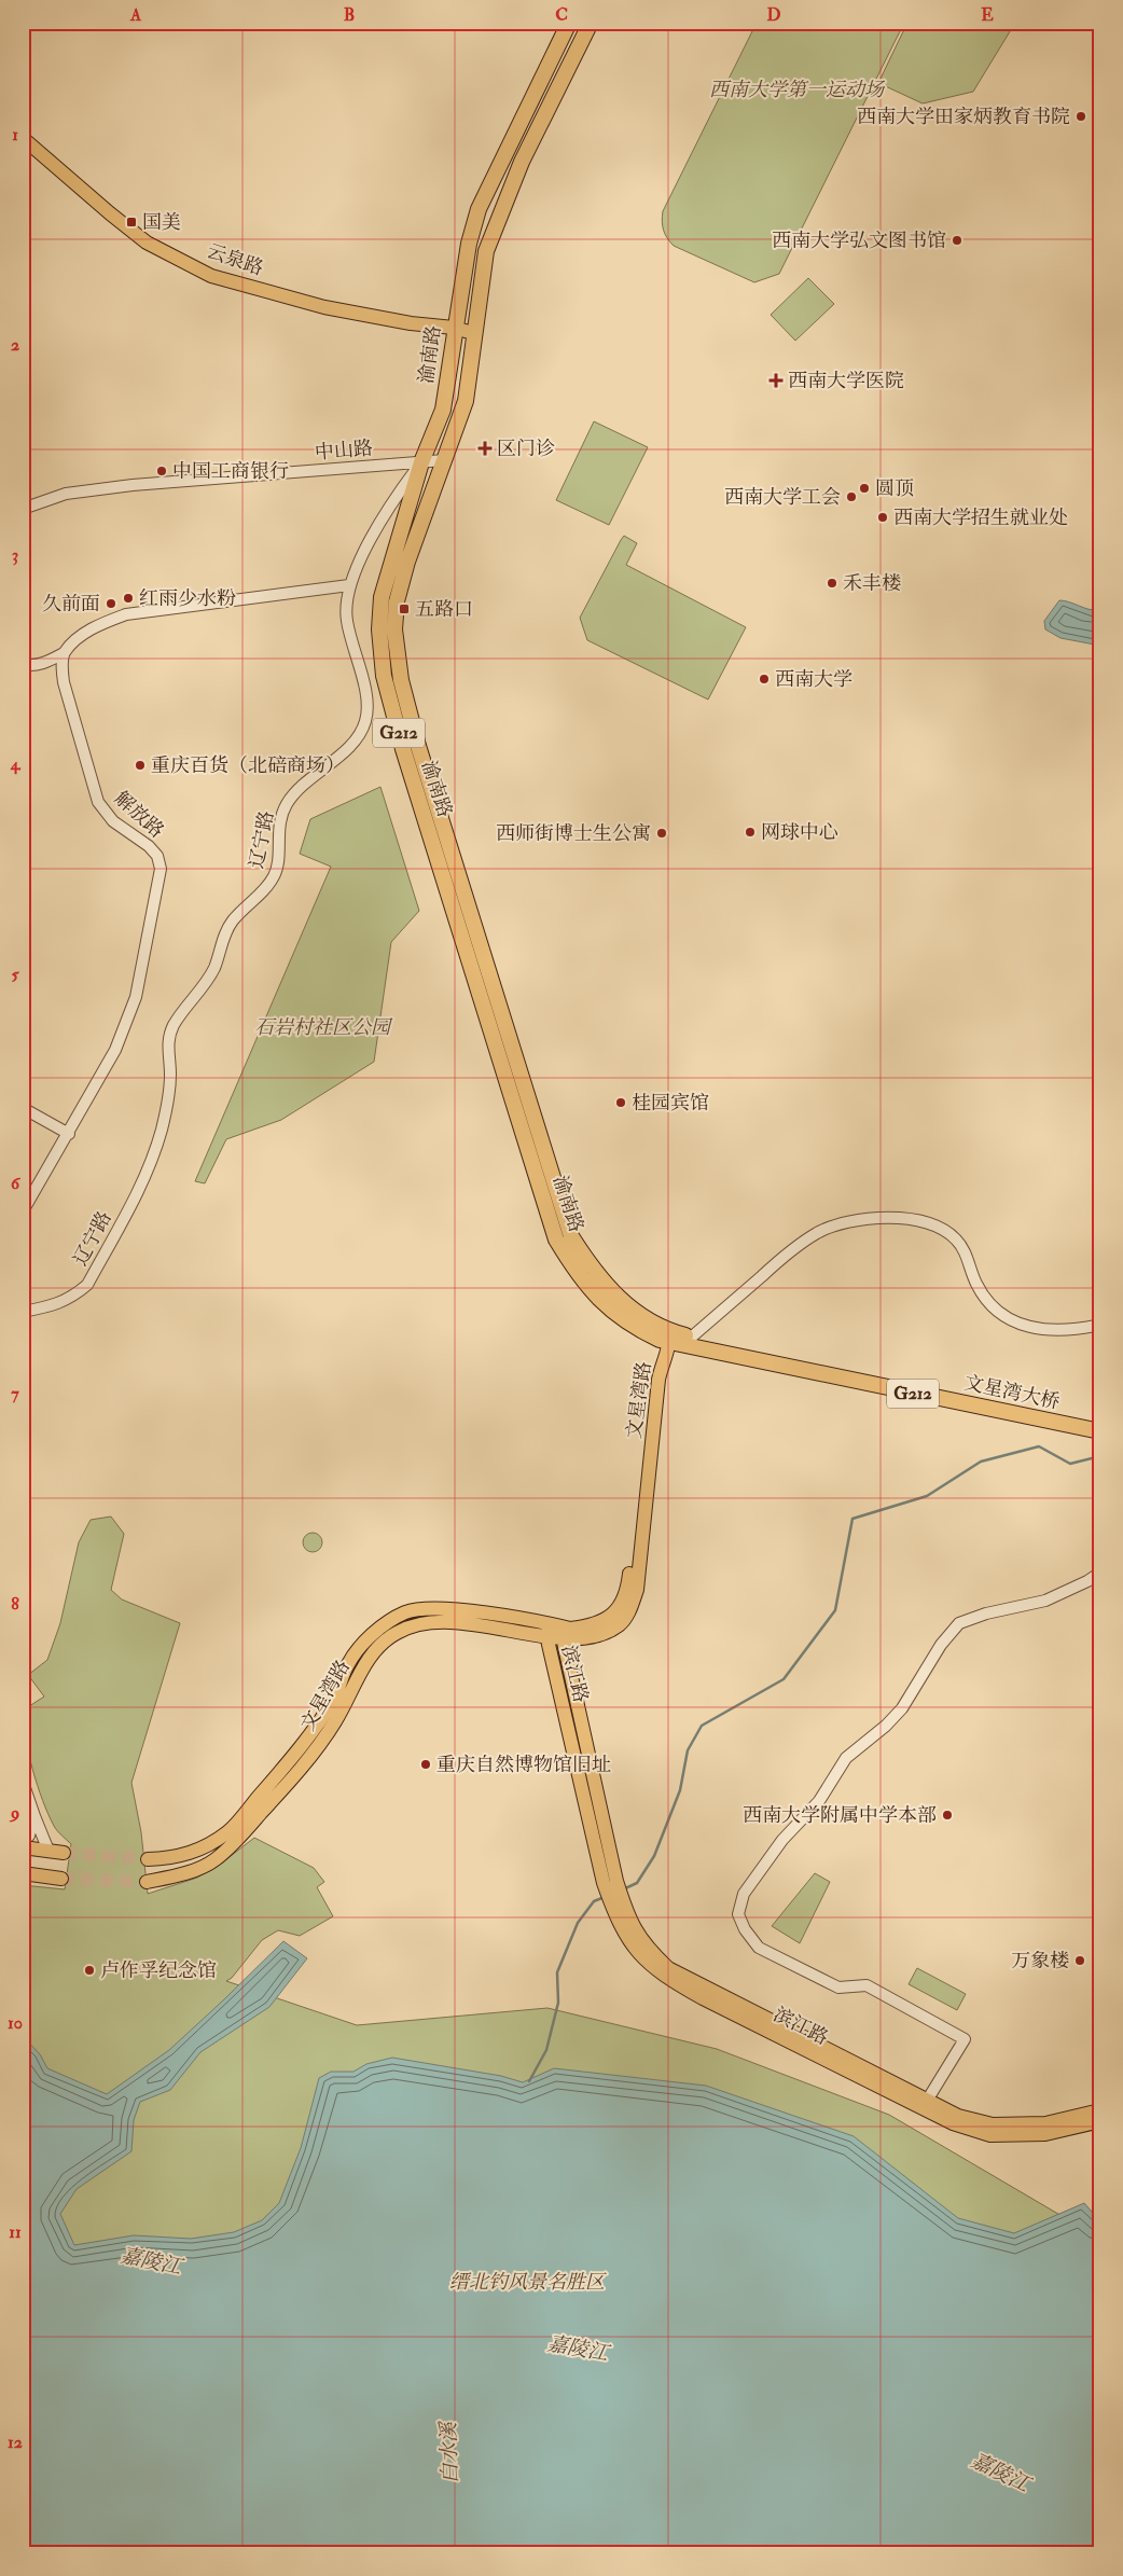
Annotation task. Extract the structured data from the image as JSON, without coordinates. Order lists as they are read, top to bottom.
{
  "streets": {
    "highway": ["渝南路", "G212", "文星湾大桥"],
    "main road": ["云泉路", "文星湾路", "滨江路"],
    "street": ["中山路", "解放路", "辽宁路"]
  },
  "crossings": [
    ["云泉路", "渝南路"],
    ["渝南路", "中山路"],
    ["渝南路", "辽宁路"],
    ["渝南路", "文星湾大桥"],
    ["渝南路", "文星湾路"],
    ["中山路", "辽宁路"],
    ["文星湾路", "滨江路"]
  ],
  "water": ["嘉陵江", "白水溪"],
  "parks": ["西南大学第一运动场", "石岩村社区公园", "缙北钓风景名胜区"],
  "places": {
    "other": [
      "西南大学田家炳教育书院",
      "西南大学弘文图书馆",
      "中国工商银行",
      "圆顶",
      "西南大学工会",
      "西南大学招生就业处",
      "禾丰楼",
      "红雨少水粉",
      "久前面",
      "西南大学",
      "重庆百货（北碚商场）",
      "网球中心",
      "西师街博士生公寓",
      "桂园宾馆",
      "重庆自然博物馆旧址",
      "西南大学附属中学本部",
      "万象楼",
      "卢作孚纪念馆"
    ],
    "transit": ["国美", "五路口"],
    "health": ["西南大学医院", "区门诊"]
  },
  "grid": {
    "columns": [
      "A",
      "B",
      "C",
      "D",
      "E"
    ],
    "rows": [
      "1",
      "2",
      "3",
      "4",
      "5",
      "6",
      "7",
      "8",
      "9",
      "10",
      "11",
      "12"
    ]
  }
}
